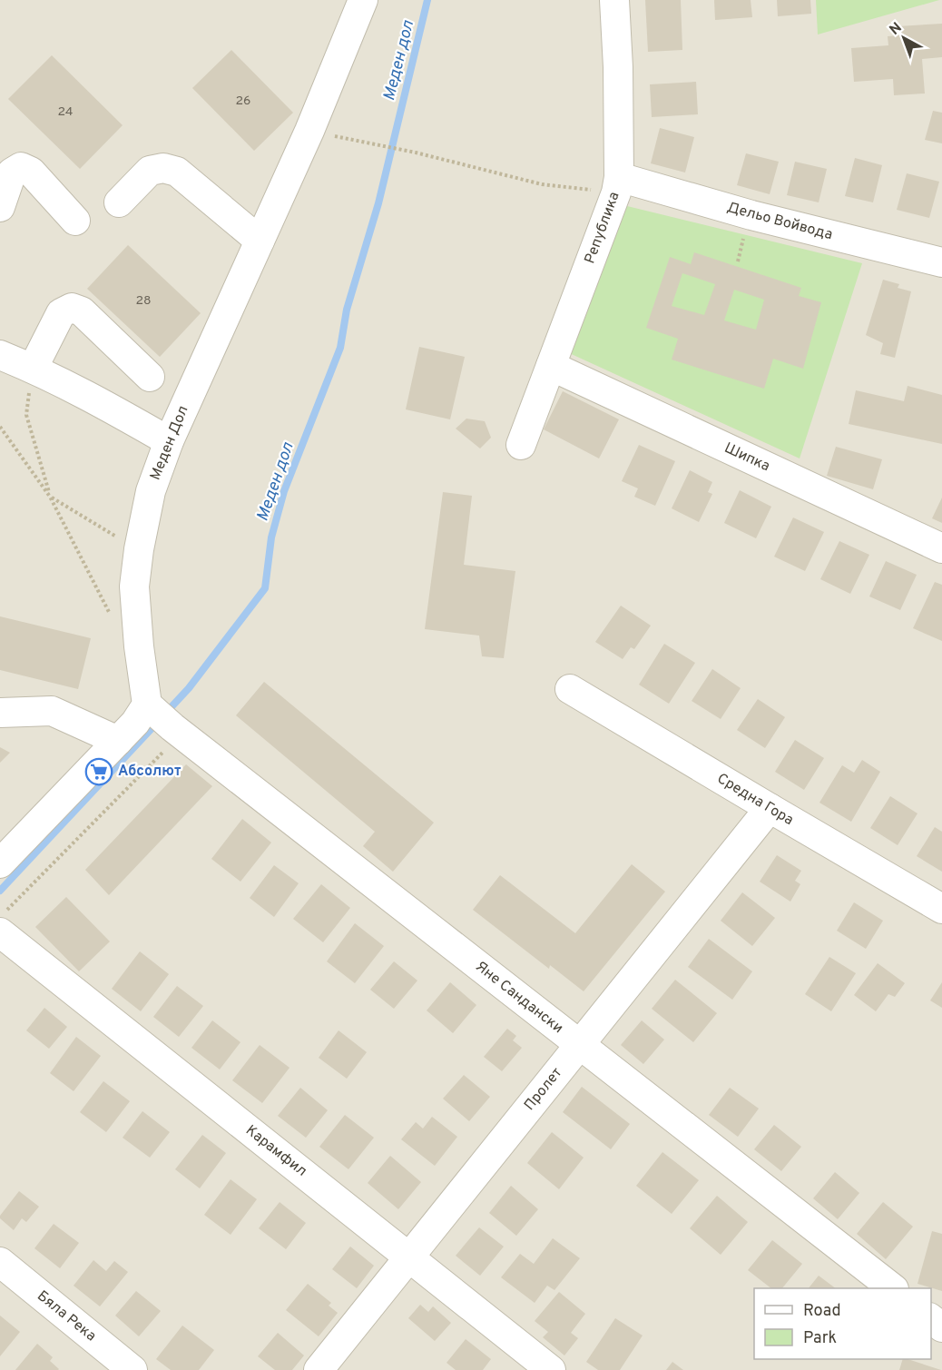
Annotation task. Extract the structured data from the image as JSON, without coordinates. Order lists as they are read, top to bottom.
{
  "streets": {
    "street": [
      "Дельо Войвода",
      "Република",
      "Меден Дол",
      "Шипка",
      "Средна Гора",
      "Яне Сандански",
      "Пролет",
      "Карамфил",
      "Бяла Река"
    ]
  },
  "crossings": [
    ["Дельо Войвода", "Република"],
    ["Република", "Шипка"],
    ["Меден Дол", "Яне Сандански"],
    ["Средна Гора", "Пролет"],
    ["Яне Сандански", "Пролет"],
    ["Пролет", "Карамфил"]
  ],
  "water": ["Меден дол"],
  "places": {
    "supermarket": ["Абсолют"]
  },
  "house_numbers": ["26", "24", "28"],
  "legend": ["Road", "Park"],
  "north": "top left"
}
